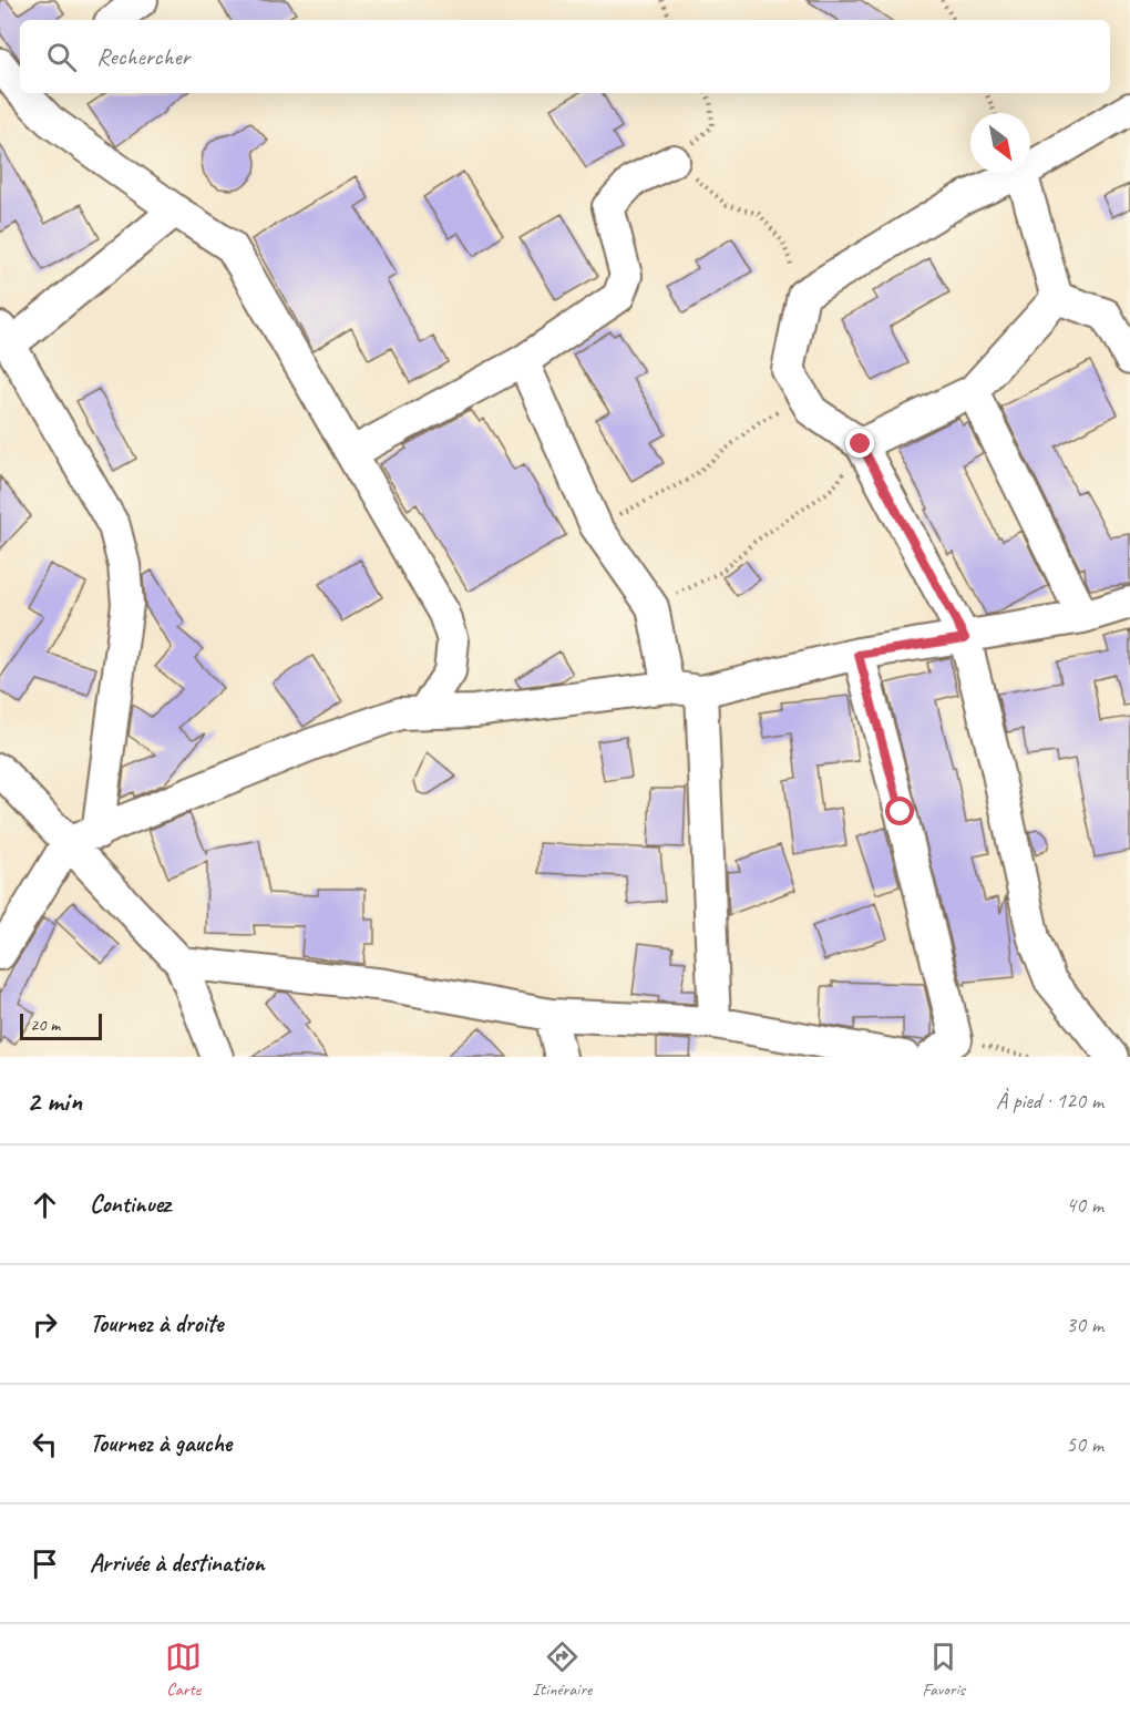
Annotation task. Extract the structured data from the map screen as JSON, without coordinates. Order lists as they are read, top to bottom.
{
  "scale_bar": "20 m",
  "north": "bottom right",
  "page": {
    "search": "Rechercher",
    "scale": "20 m",
    "heading": ["2 min", "À pied · 120 m"],
    "list": [
      ["Continuez", "40 m"],
      ["Tournez à droite", "30 m"],
      ["Tournez à gauche", "50 m"],
      "Arrivée à destination"
    ],
    "nav": ["Carte", "Itinéraire", "Favoris"]
  }
}
